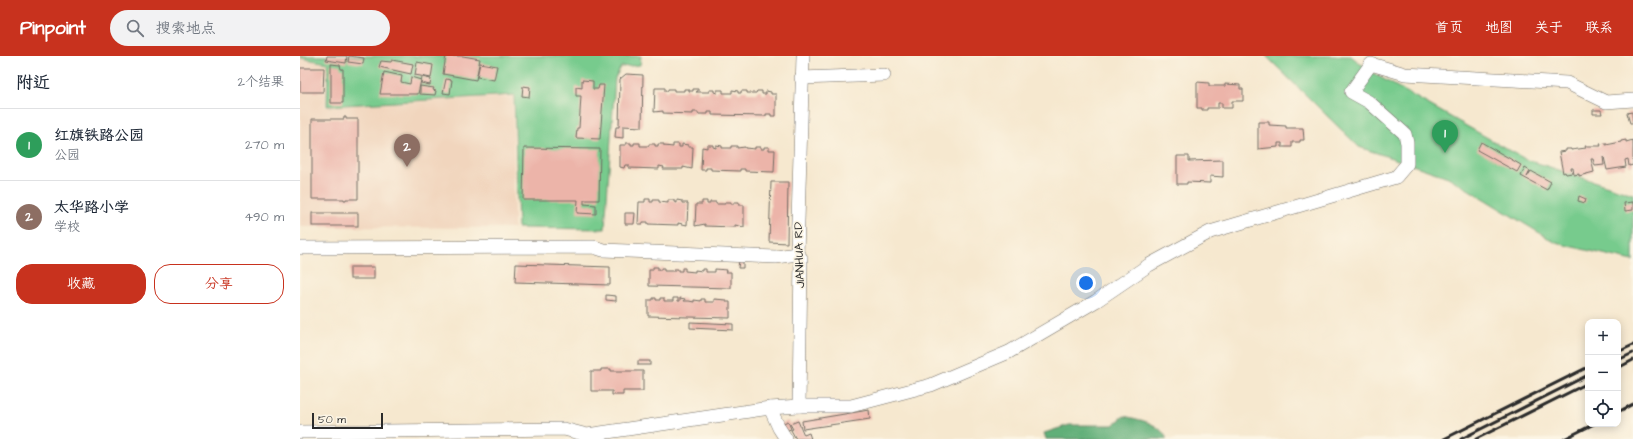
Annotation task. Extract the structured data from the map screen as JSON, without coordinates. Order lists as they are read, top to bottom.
{
  "streets": {
    "street": ["JIANHUA RD"]
  },
  "scale_bar": "50 m",
  "page": {
    "header": "Pinpoint",
    "search": "搜索地点",
    "nav": [
      "首页",
      "地图",
      "关于",
      "联系"
    ],
    "heading": ["附近", "2个结果"],
    "list": [
      {
        "mark": "1",
        "name": "红旗铁路公园",
        "note": "公园",
        "value": "270 m"
      },
      {
        "mark": "2",
        "name": "太华路小学",
        "note": "学校",
        "value": "490 m"
      }
    ],
    "pins": ["1", "2"],
    "buttons": ["收藏", "分享"],
    "map_buttons": ["+", "−"],
    "scale": "50 m"
  }
}
